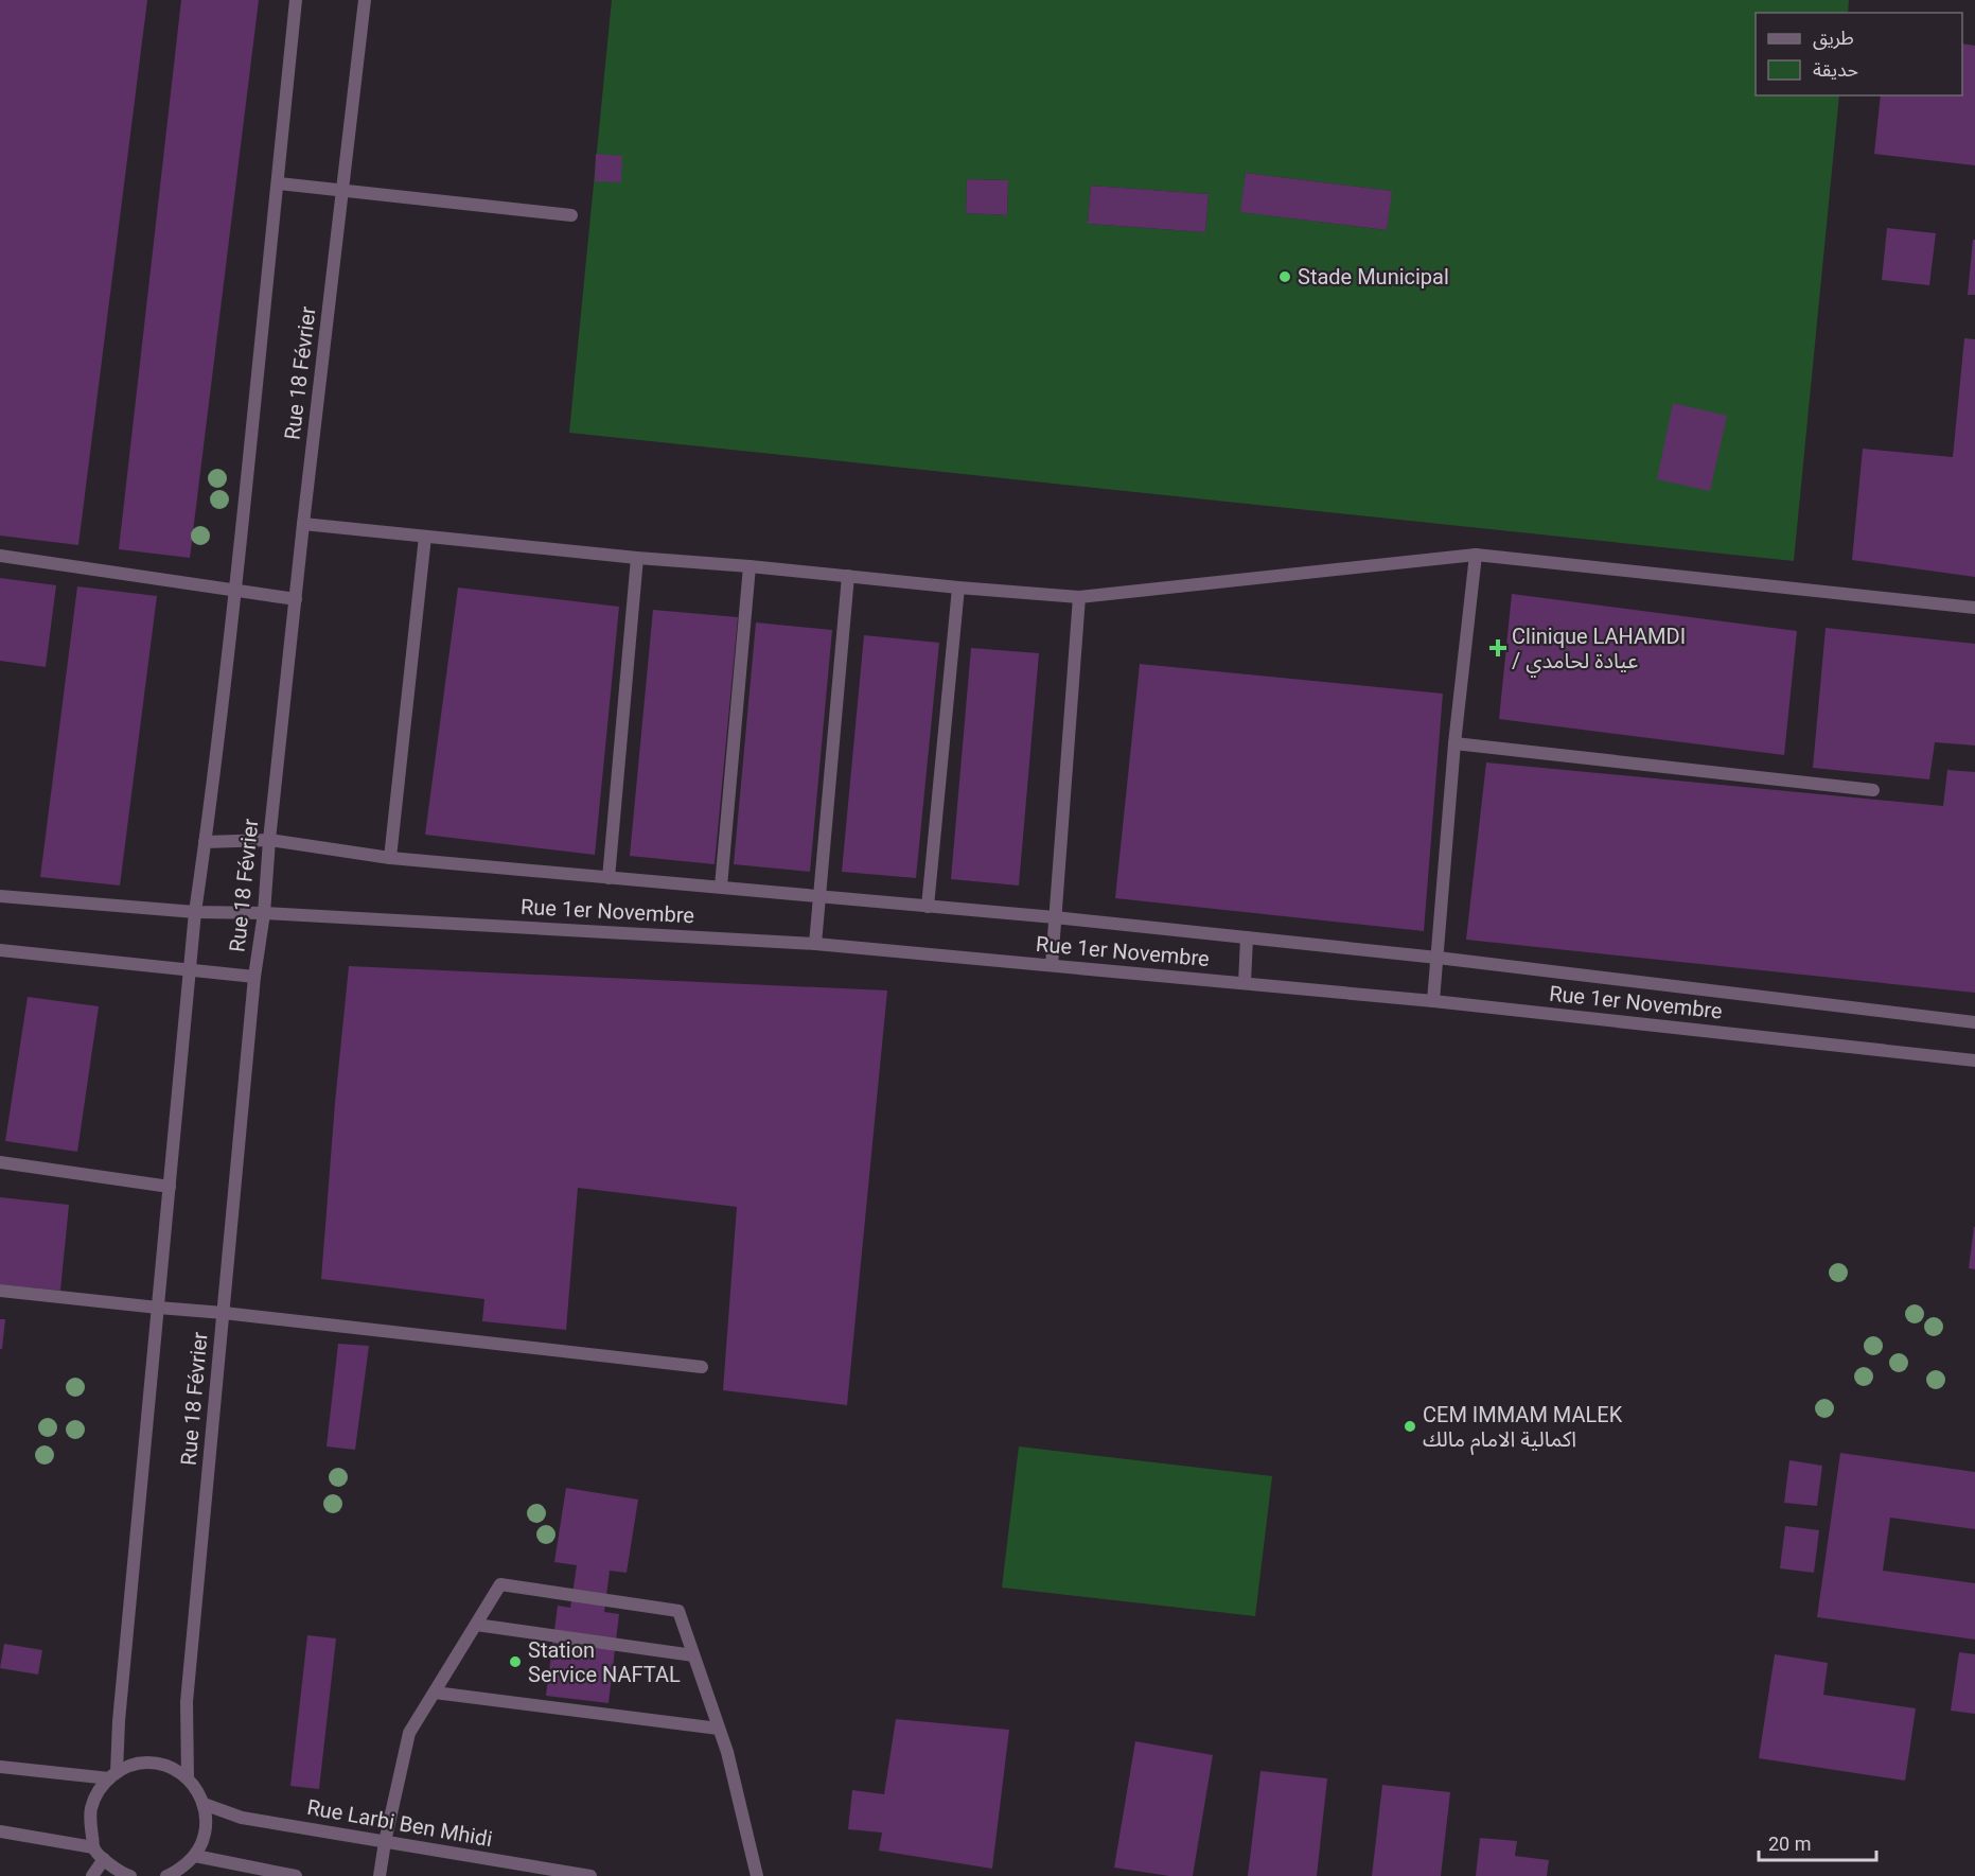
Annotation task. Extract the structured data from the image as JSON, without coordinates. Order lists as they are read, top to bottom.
{
  "streets": {
    "street": ["Rue 18 Février", "Rue 1er Novembre", "Rue Larbi Ben Mhidi"]
  },
  "crossings": [
    ["Rue 18 Février", "Rue 1er Novembre"]
  ],
  "places": {
    "other": ["Stade Municipal", "CEM IMMAM MALEK اكمالية الامام مالك", "Station Service NAFTAL"],
    "health": ["Clinique LAHAMDI / عيادة لحامدي"]
  },
  "legend": ["طريق", "حديقة"],
  "scale_bar": "20 m"
}
